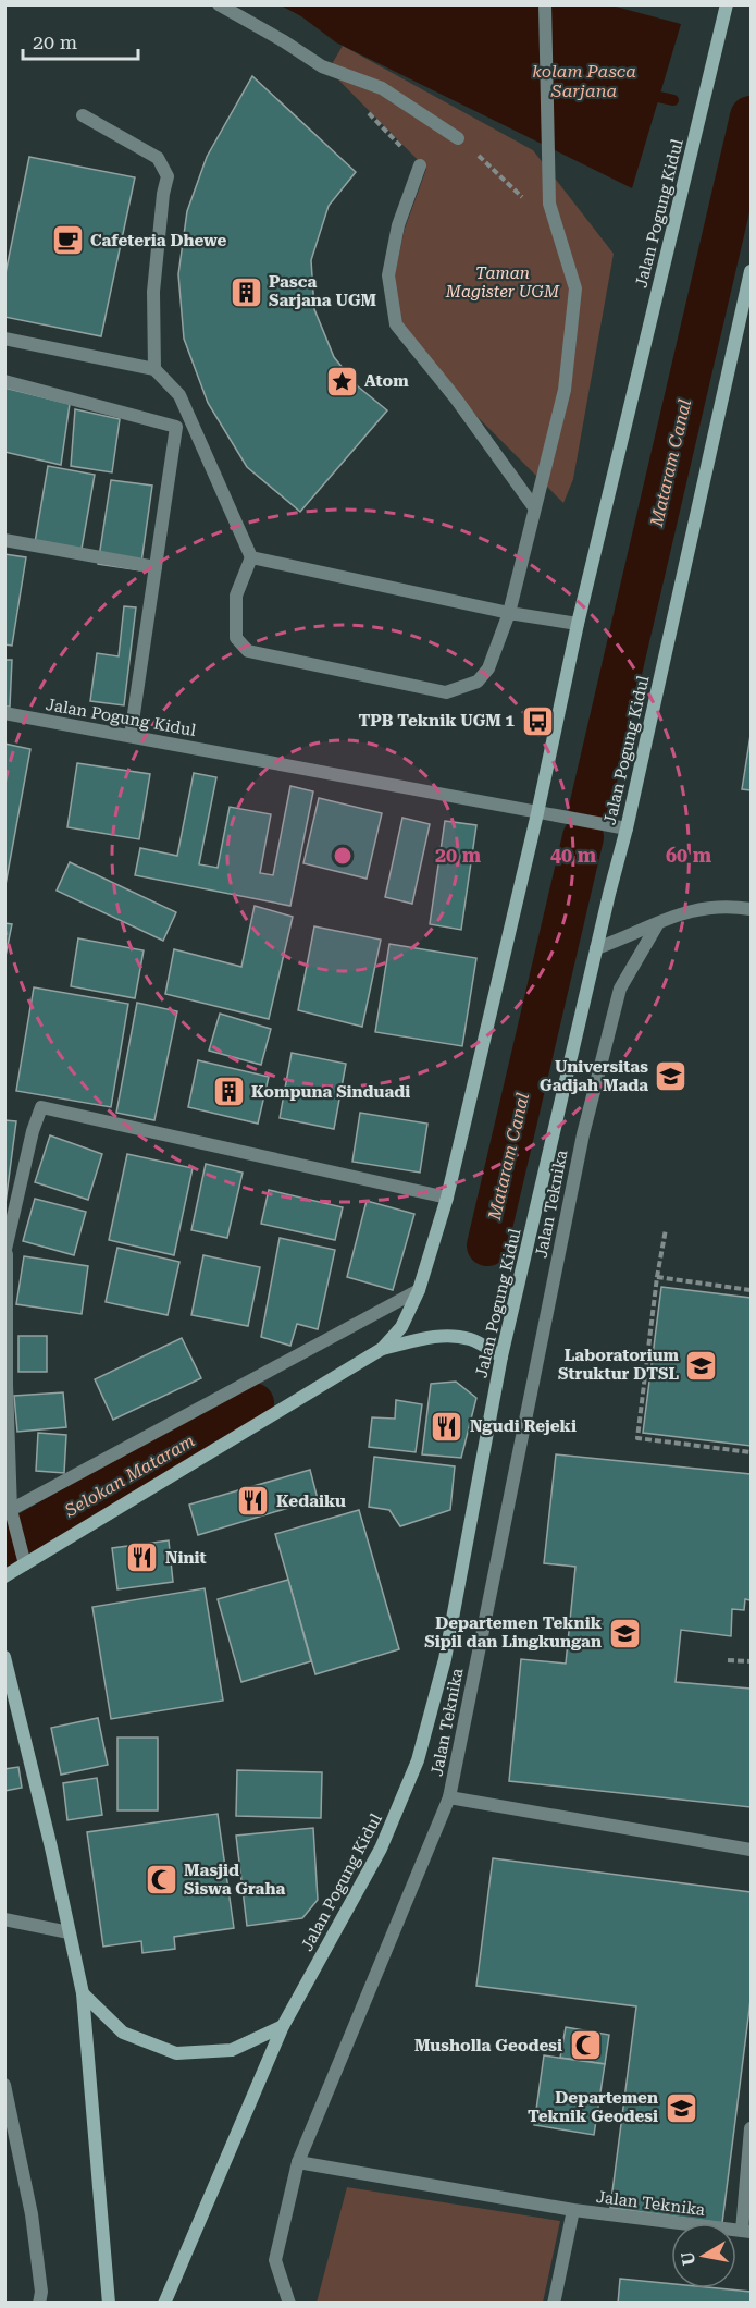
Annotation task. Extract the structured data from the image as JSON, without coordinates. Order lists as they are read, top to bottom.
{
  "streets": {
    "main road": ["Jalan Pogung Kidul"],
    "street": ["Jalan Teknika"]
  },
  "water": ["kolam Pasca Sarjana", "Mataram Canal", "Selokan Mataram"],
  "parks": ["Taman Magister UGM"],
  "places": {
    "cafe": ["Cafeteria Dhewe"],
    "building": ["Pasca Sarjana UGM", "Kompuna Sinduadi"],
    "place": ["Atom"],
    "bus stop": ["TPB Teknik UGM 1"],
    "school or university": [
      "Universitas Gadjah Mada",
      "Laboratorium Struktur DTSL",
      "Departemen Teknik Sipil dan Lingkungan",
      "Departemen Teknik Geodesi"
    ],
    "restaurant": ["Ngudi Rejeki", "Kedaiku", "Ninit"],
    "mosque": ["Masjid Siswa Graha", "Musholla Geodesi"]
  },
  "scale_bar": "20 m",
  "north": "left",
  "rings": ["20 m", "40 m", "60 m"]
}
